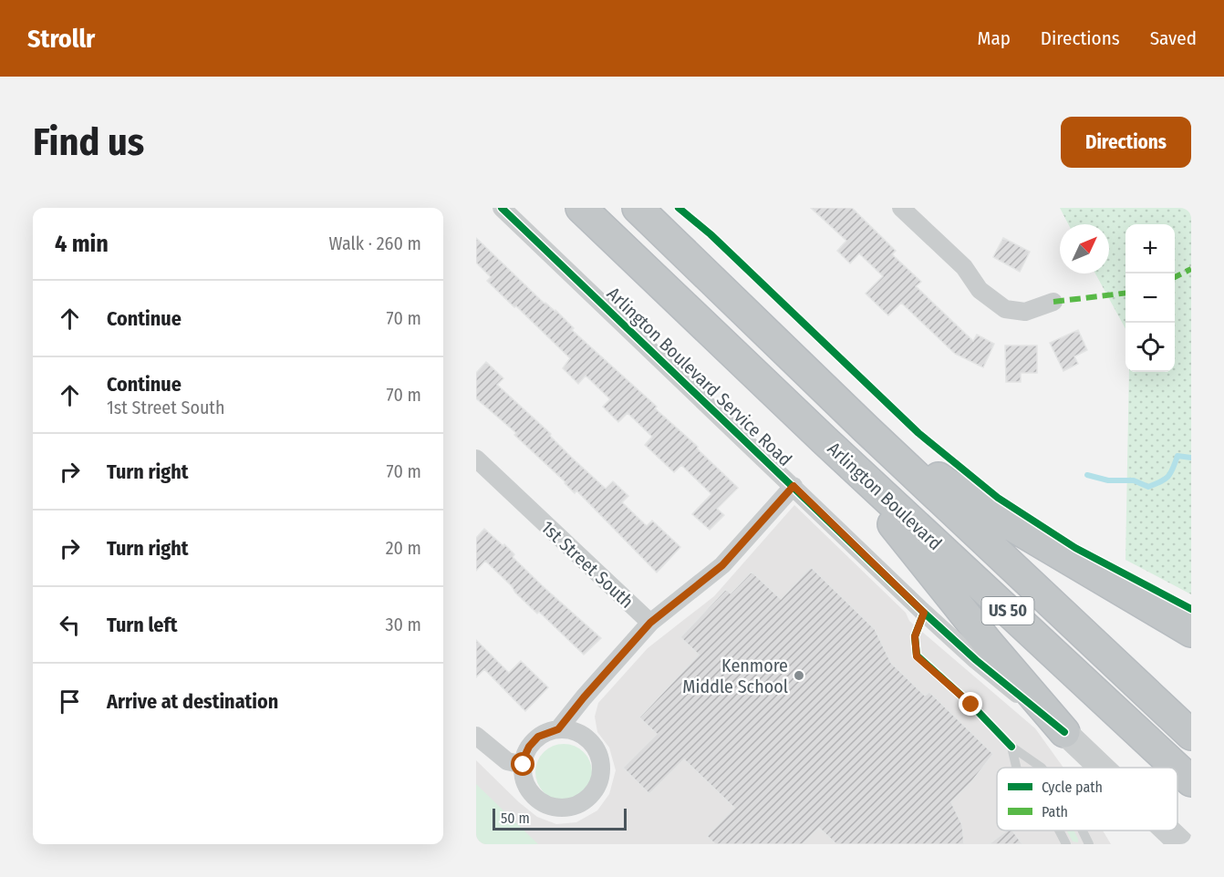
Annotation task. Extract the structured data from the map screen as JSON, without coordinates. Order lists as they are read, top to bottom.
{
  "streets": {
    "highway": ["Arlington Boulevard", "US 50"],
    "main road": ["Arlington Boulevard Service Road"],
    "street": ["1st Street South"]
  },
  "crossings": [
    ["Arlington Boulevard Service Road", "1st Street South"]
  ],
  "places": ["Kenmore Middle School"],
  "legend": ["Cycle path", "Path"],
  "scale_bar": "50 m",
  "north": "top right",
  "page": {
    "header": "Strollr",
    "nav": ["Map", "Directions", "Saved"],
    "buttons": "Directions",
    "title": "Find us",
    "heading": ["4 min", "Walk · 260 m"],
    "map_buttons": ["+", "−"],
    "list": [
      ["Continue", "70 m"],
      ["Continue", "1st Street South", "70 m"],
      ["Turn right", "70 m"],
      ["Turn right", "20 m"],
      ["Turn left", "30 m"],
      "Arrive at destination"
    ],
    "scale": "50 m"
  }
}
